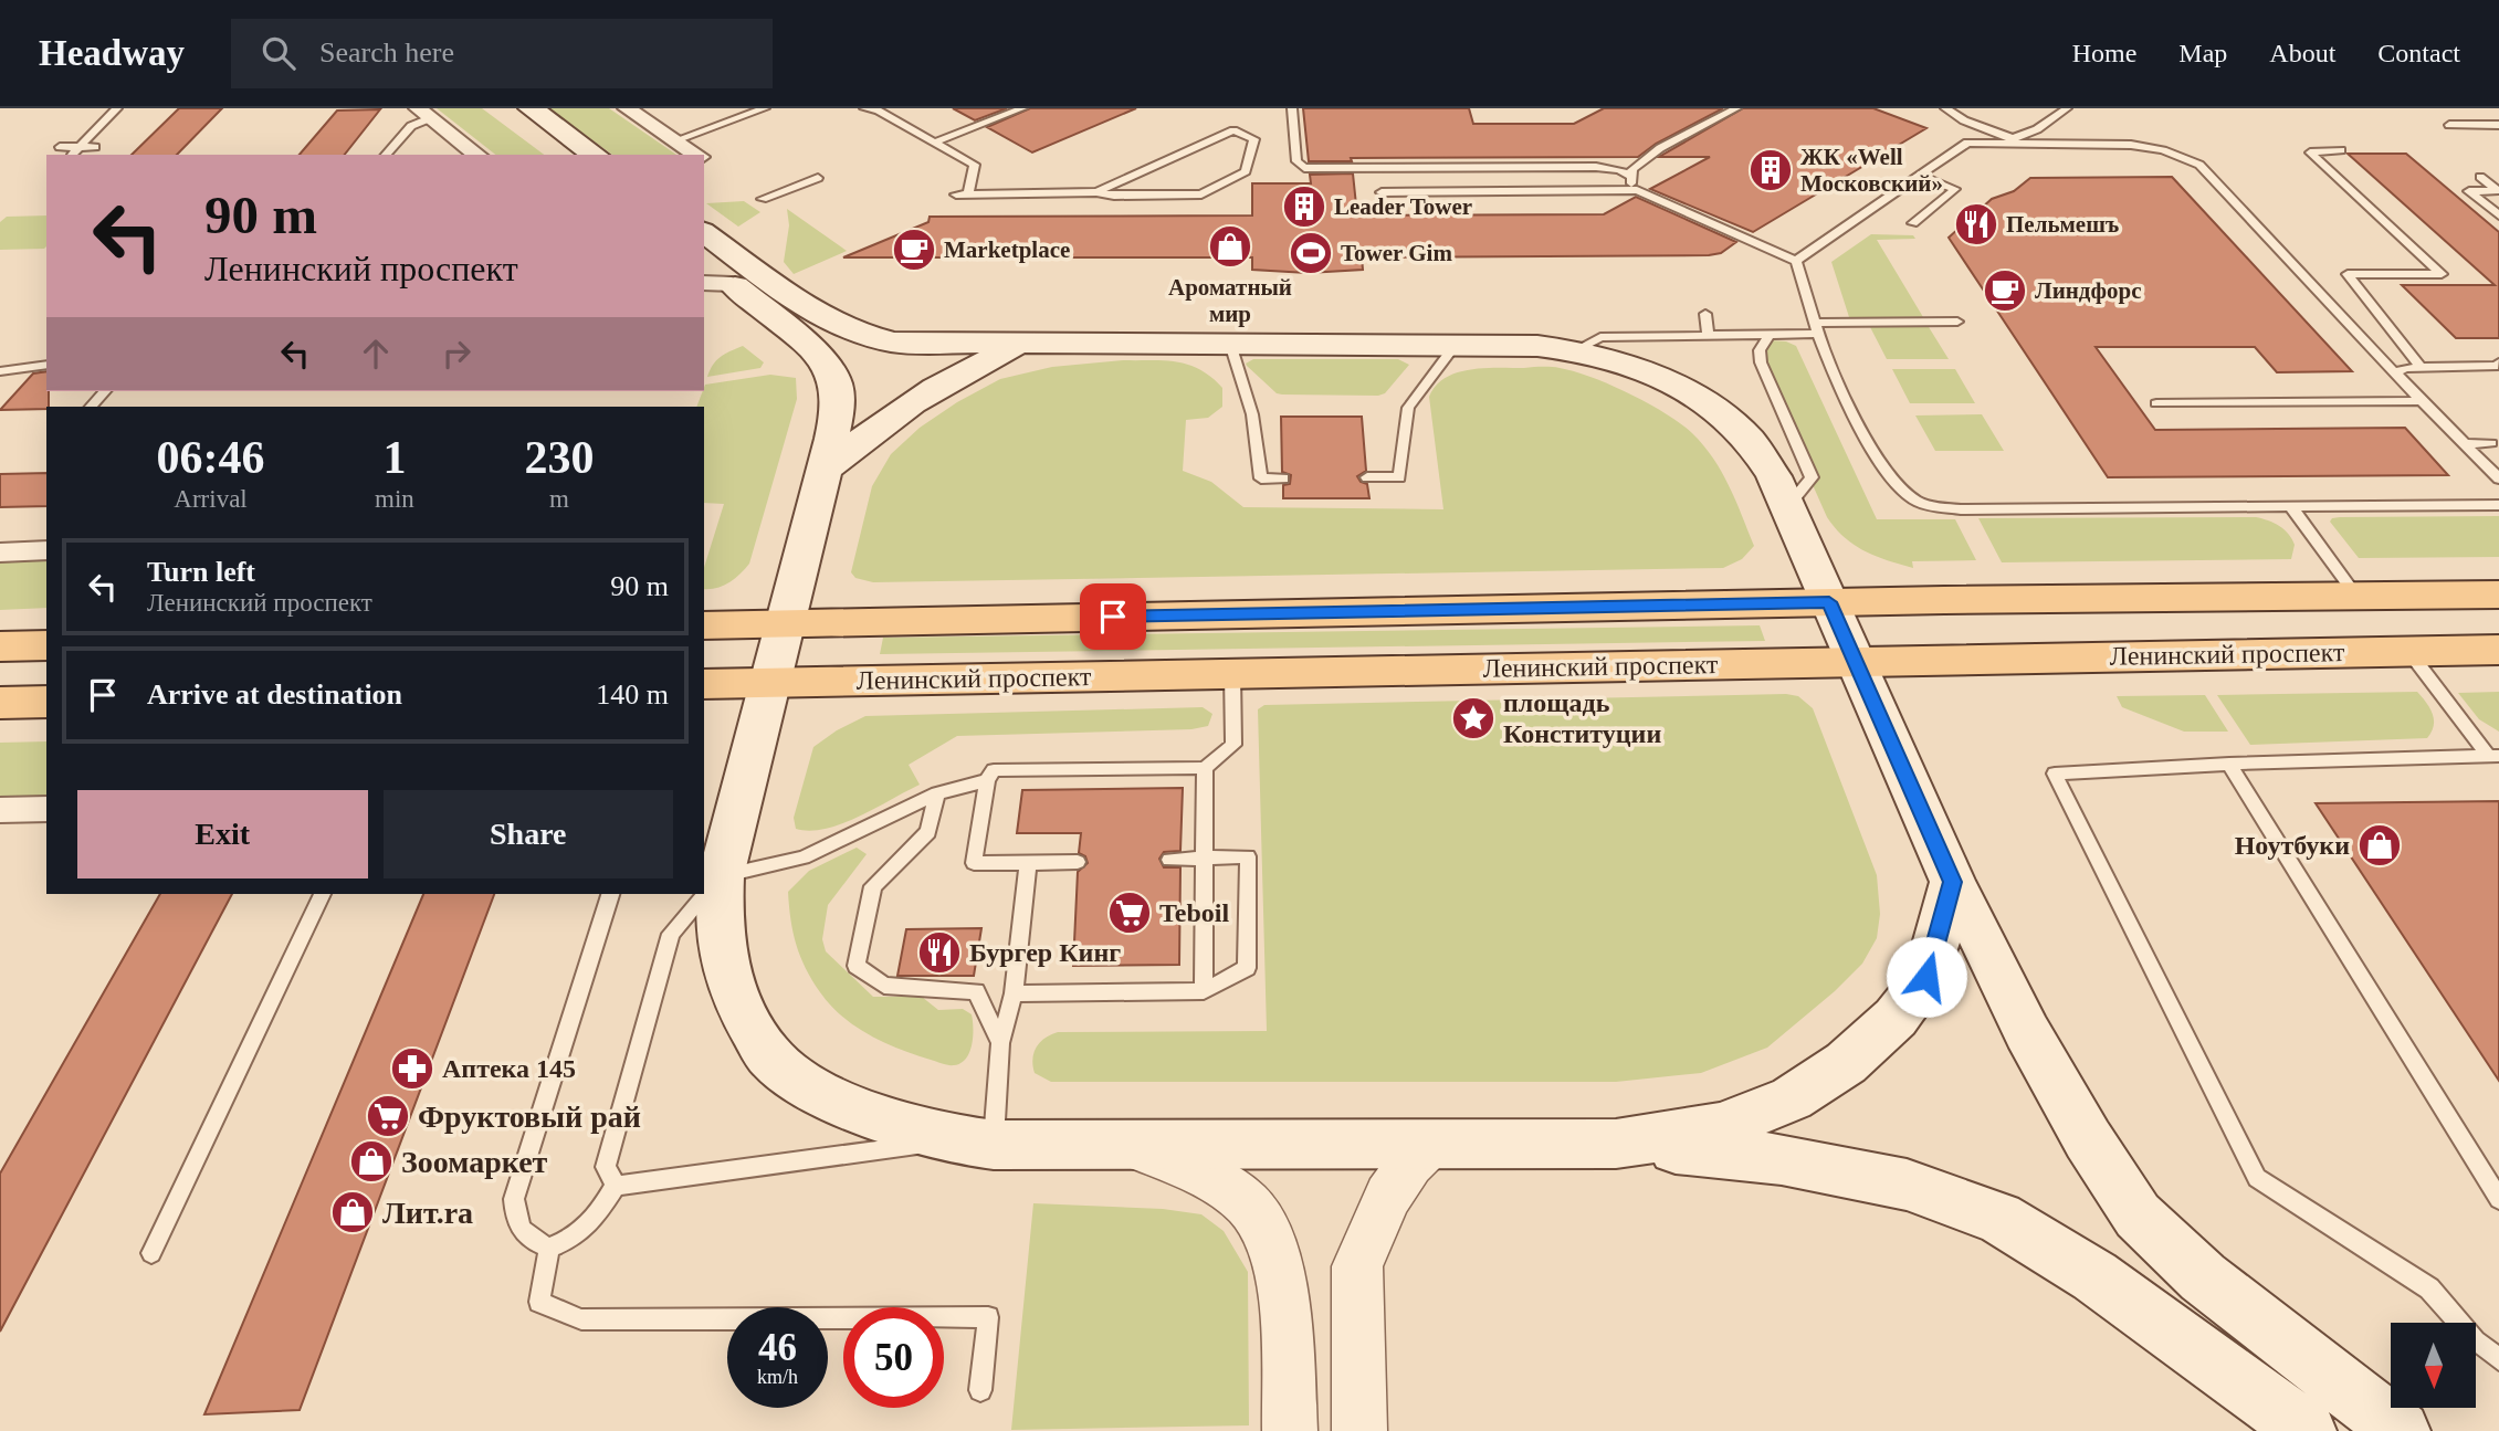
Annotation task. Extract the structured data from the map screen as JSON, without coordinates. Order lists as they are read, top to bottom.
{
  "streets": {
    "main road": ["Ленинский проспект"]
  },
  "places": {
    "building": ["ЖК «Well Московский»", "Leader Tower"],
    "restaurant": ["Пельмешъ", "Бургер Кинг"],
    "shop": [
      "Ароматный мир",
      "Ноутбуки",
      "Зоомаркет",
      "Лит.ra"
    ],
    "cafe": ["Marketplace", "Линдфорс"],
    "sports": ["Tower Gim"],
    "place": ["площадь Конституции"],
    "supermarket": ["Teboil", "Фруктовый рай"],
    "pharmacy": ["Аптека 145"]
  },
  "north": "bottom",
  "page": {
    "header": "Headway",
    "search": "Search here",
    "nav": [
      "Home",
      "Map",
      "About",
      "Contact"
    ],
    "turn": ["90 m", "Ленинский проспект"],
    "eta": [
      "06:46",
      "Arrival",
      "1",
      "min",
      "230",
      "m"
    ],
    "list": [
      {
        "name": "Turn left",
        "note": "Ленинский проспект",
        "value": "90 m"
      },
      {
        "name": "Arrive at destination",
        "value": "140 m"
      }
    ],
    "buttons": ["Exit", "Share"],
    "speed": "46 km/h",
    "limit": "50"
  }
}
